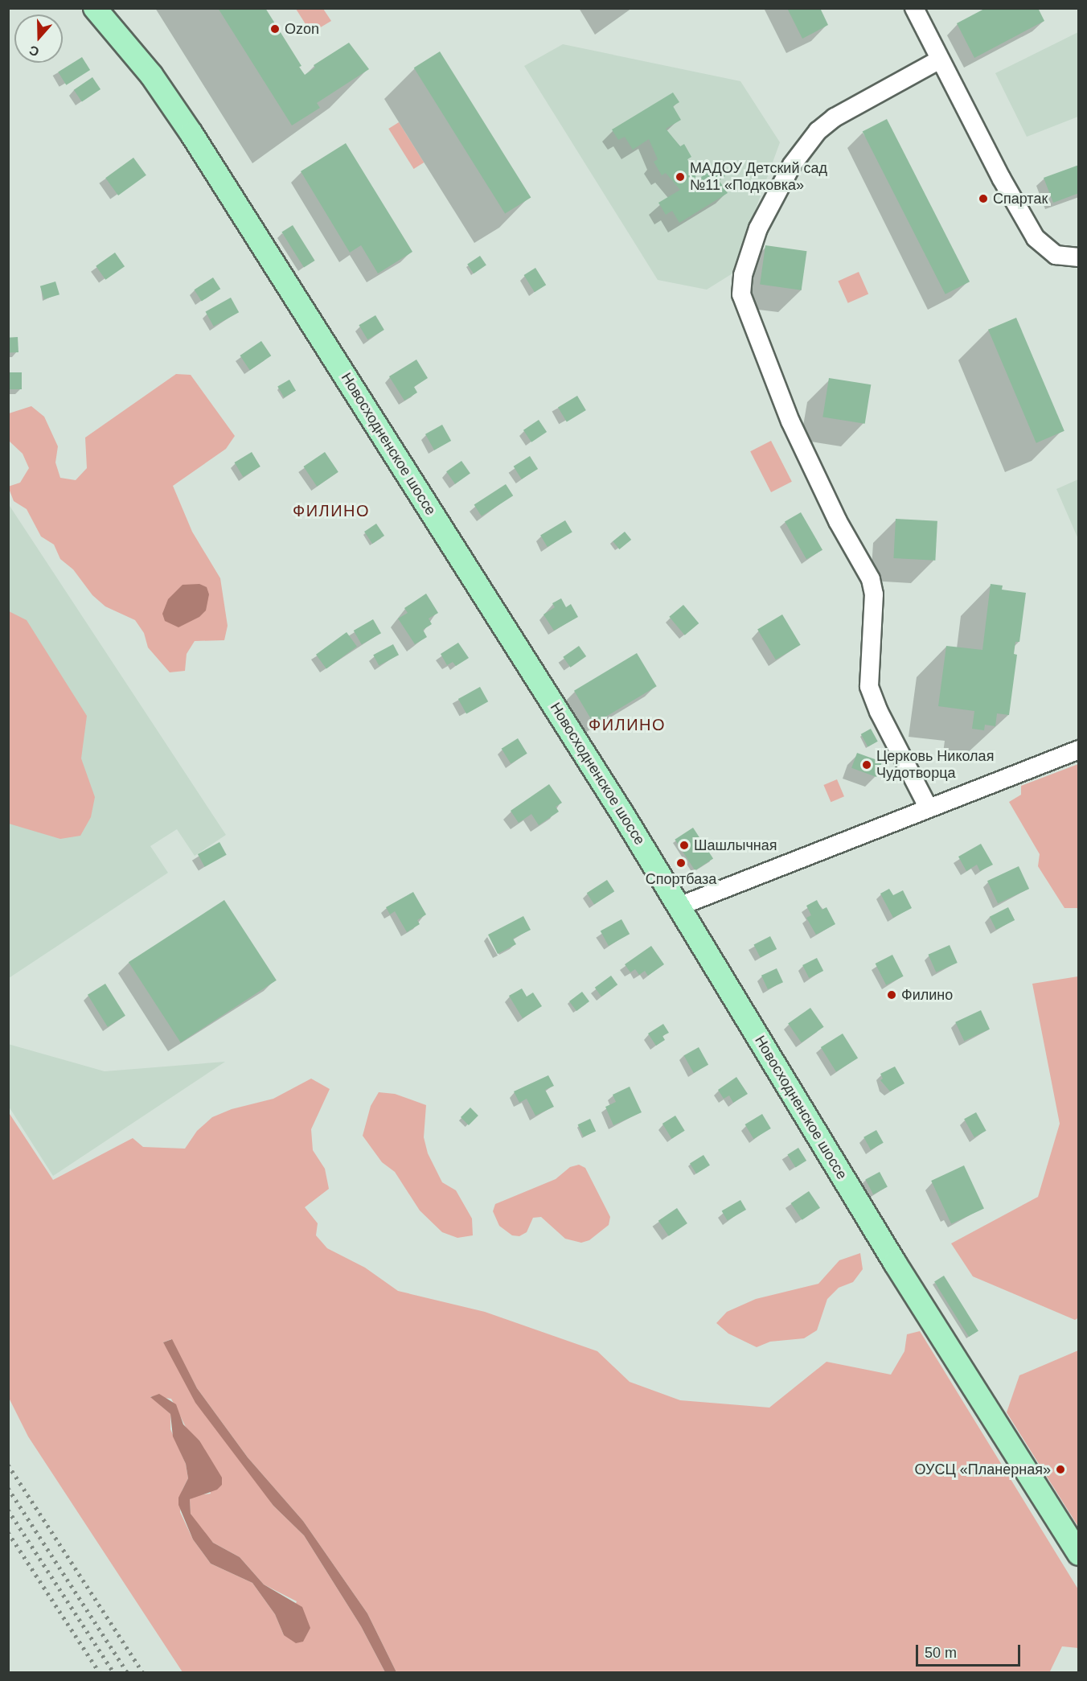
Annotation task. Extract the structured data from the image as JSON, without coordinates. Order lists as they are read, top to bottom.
{
  "streets": {
    "main road": ["Новосходненское шоссе"]
  },
  "districts": ["ФИЛИНО", "ФИЛИНО"],
  "places": [
    "Ozon",
    "МАДОУ Детский сад №11 «Подковка»",
    "Спартак",
    "Церковь Николая Чудотворца",
    "Шашлычная",
    "Спортбаза",
    "Филино",
    "ОУСЦ «Планерная»"
  ],
  "scale_bar": "50 m",
  "north": "bottom"
}
